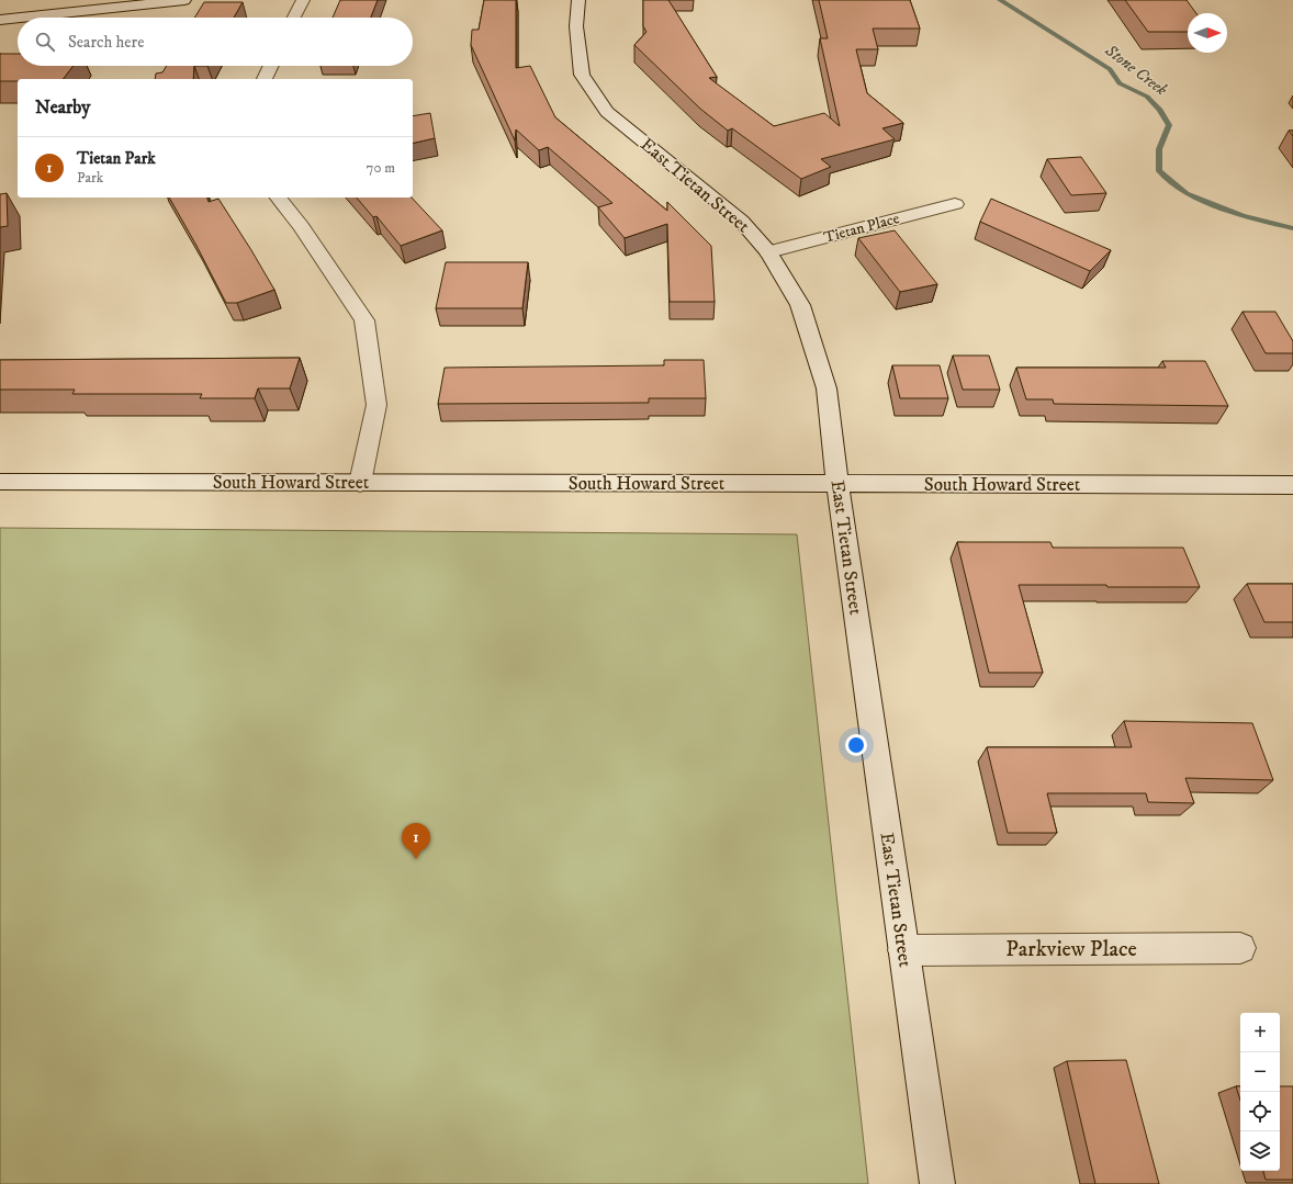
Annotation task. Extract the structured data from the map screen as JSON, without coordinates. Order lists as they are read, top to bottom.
{
  "streets": {
    "main road": [
      "East Tietan Street",
      "Tietan Place",
      "South Howard Street",
      "Parkview Place"
    ]
  },
  "crossings": [
    ["East Tietan Street", "Tietan Place"],
    ["East Tietan Street", "South Howard Street"],
    ["East Tietan Street", "Parkview Place"]
  ],
  "water": ["Stone Creek"],
  "north": "right",
  "page": {
    "search": "Search here",
    "heading": "Nearby",
    "list": [
      {
        "mark": "1",
        "name": "Tietan Park",
        "note": "Park",
        "value": "70 m"
      }
    ],
    "pins": "1",
    "map_buttons": ["+", "−"]
  }
}
